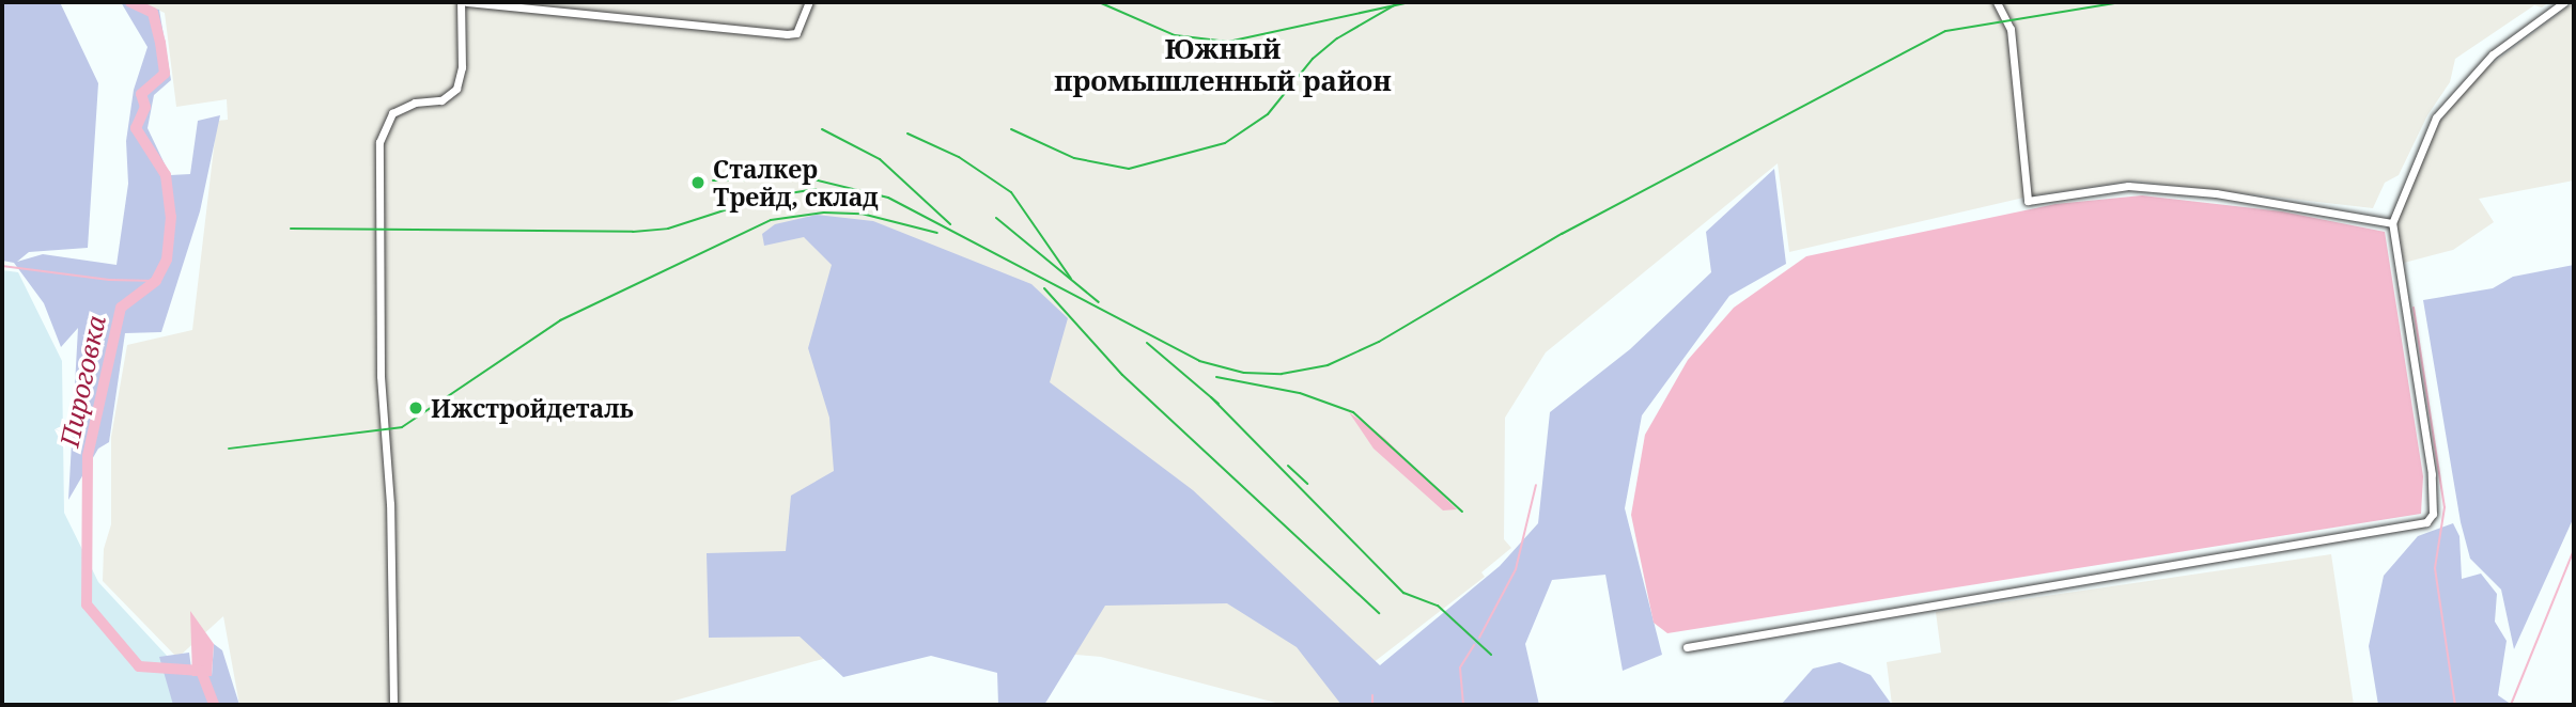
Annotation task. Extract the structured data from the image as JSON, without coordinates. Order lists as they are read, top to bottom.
{
  "districts": ["Южный промышленный район"],
  "water": ["Пироговка"],
  "places": ["Сталкер Трейд, склад", "Ижстройдеталь"]
}
